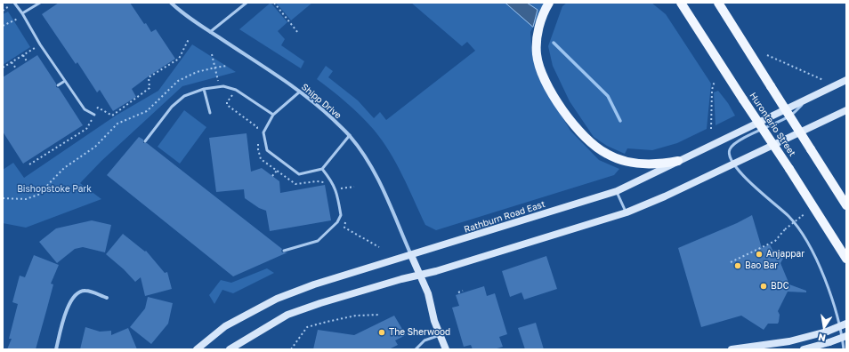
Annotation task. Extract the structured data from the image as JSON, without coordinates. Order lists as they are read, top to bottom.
{
  "streets": {
    "main road": ["Hurontario Street"],
    "street": ["Shipp Drive", "Rathburn Road East"]
  },
  "crossings": [
    ["Shipp Drive", "Rathburn Road East"]
  ],
  "parks": ["Bishopstoke Park"],
  "places": [
    "Anjappar",
    "Bao Bar",
    "BDC",
    "The Sherwood"
  ],
  "north": "bottom"
}
